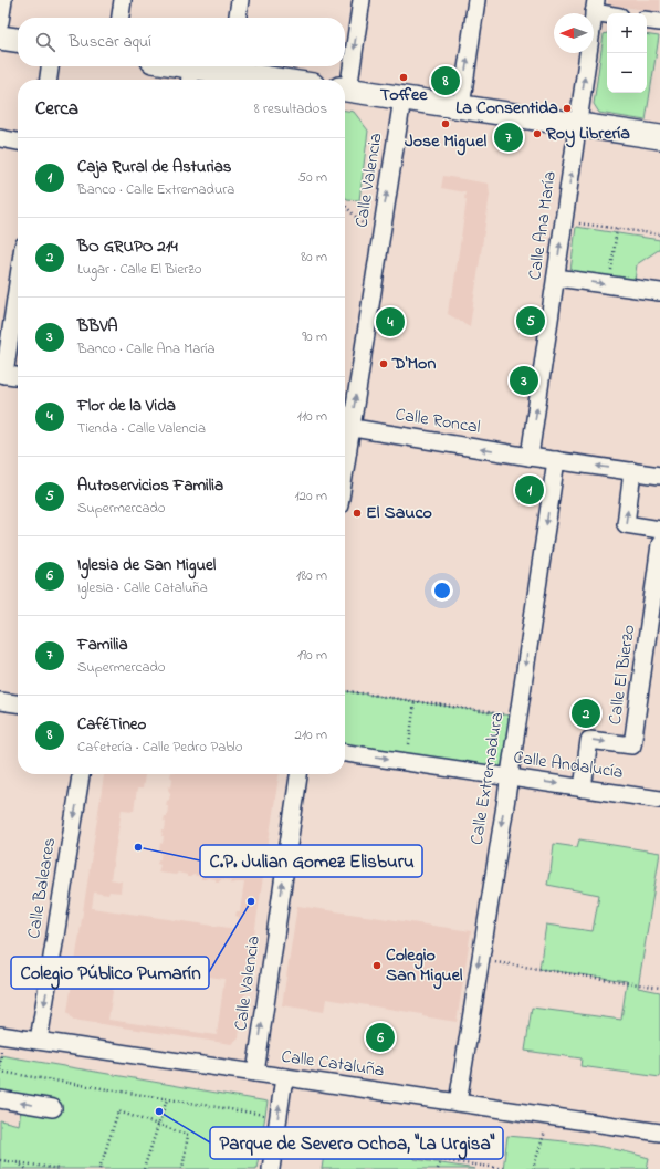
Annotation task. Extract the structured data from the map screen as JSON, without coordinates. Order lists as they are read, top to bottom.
{
  "streets": {
    "street": [
      "Calle Valencia",
      "Calle Ana María",
      "Calle Roncal",
      "Calle El Bierzo",
      "Calle Andalucía",
      "Calle Extremadura",
      "Calle Baleares",
      "Calle Cataluña"
    ]
  },
  "crossings": [
    ["Calle Valencia", "Calle Roncal"],
    ["Calle Valencia", "Calle Cataluña"],
    ["Calle Ana María", "Calle Roncal"],
    ["Calle Roncal", "Calle Extremadura"],
    ["Calle El Bierzo", "Calle Andalucía"],
    ["Calle Andalucía", "Calle Extremadura"],
    ["Calle Extremadura", "Calle Cataluña"],
    ["Calle Baleares", "Calle Cataluña"]
  ],
  "one_way": [
    "Calle Valencia",
    "Calle Ana María",
    "Calle Roncal",
    "Calle El Bierzo",
    "Calle Andalucía",
    "Calle Extremadura",
    "Calle Baleares"
  ],
  "places": [
    "Toffee",
    "La Consentida",
    "Jose Miguel",
    "Roy Librería",
    "D'Mon",
    "El Sauco",
    "C.P. Julian Gomez Elisburu",
    "Colegio Público Pumarín",
    "Colegio San Miguel",
    "Parque de Severo Ochoa, \"La Urgisa\""
  ],
  "north": "left",
  "page": {
    "map_buttons": ["+", "−"],
    "search": "Buscar aquí",
    "pins": [
      "8",
      "7",
      "5",
      "4",
      "3",
      "1",
      "2",
      "6"
    ],
    "heading": ["Cerca", "8 resultados"],
    "list": [
      {
        "mark": "1",
        "name": "Caja Rural de Asturias",
        "note": "Banco · Calle Extremadura",
        "value": "50 m"
      },
      {
        "mark": "2",
        "name": "BO GRUPO 214",
        "note": "Lugar · Calle El Bierzo",
        "value": "80 m"
      },
      {
        "mark": "3",
        "name": "BBVA",
        "note": "Banco · Calle Ana María",
        "value": "90 m"
      },
      {
        "mark": "4",
        "name": "Flor de la Vida",
        "note": "Tienda · Calle Valencia",
        "value": "110 m"
      },
      {
        "mark": "5",
        "name": "Autoservicios Familia",
        "note": "Supermercado",
        "value": "120 m"
      },
      {
        "mark": "6",
        "name": "Iglesia de San Miguel",
        "note": "Iglesia · Calle Cataluña",
        "value": "180 m"
      },
      {
        "mark": "7",
        "name": "Familia",
        "note": "Supermercado",
        "value": "190 m"
      },
      {
        "mark": "8",
        "name": "CaféTineo",
        "note": "Cafetería · Calle Pedro Pablo",
        "value": "210 m"
      }
    ]
  }
}
